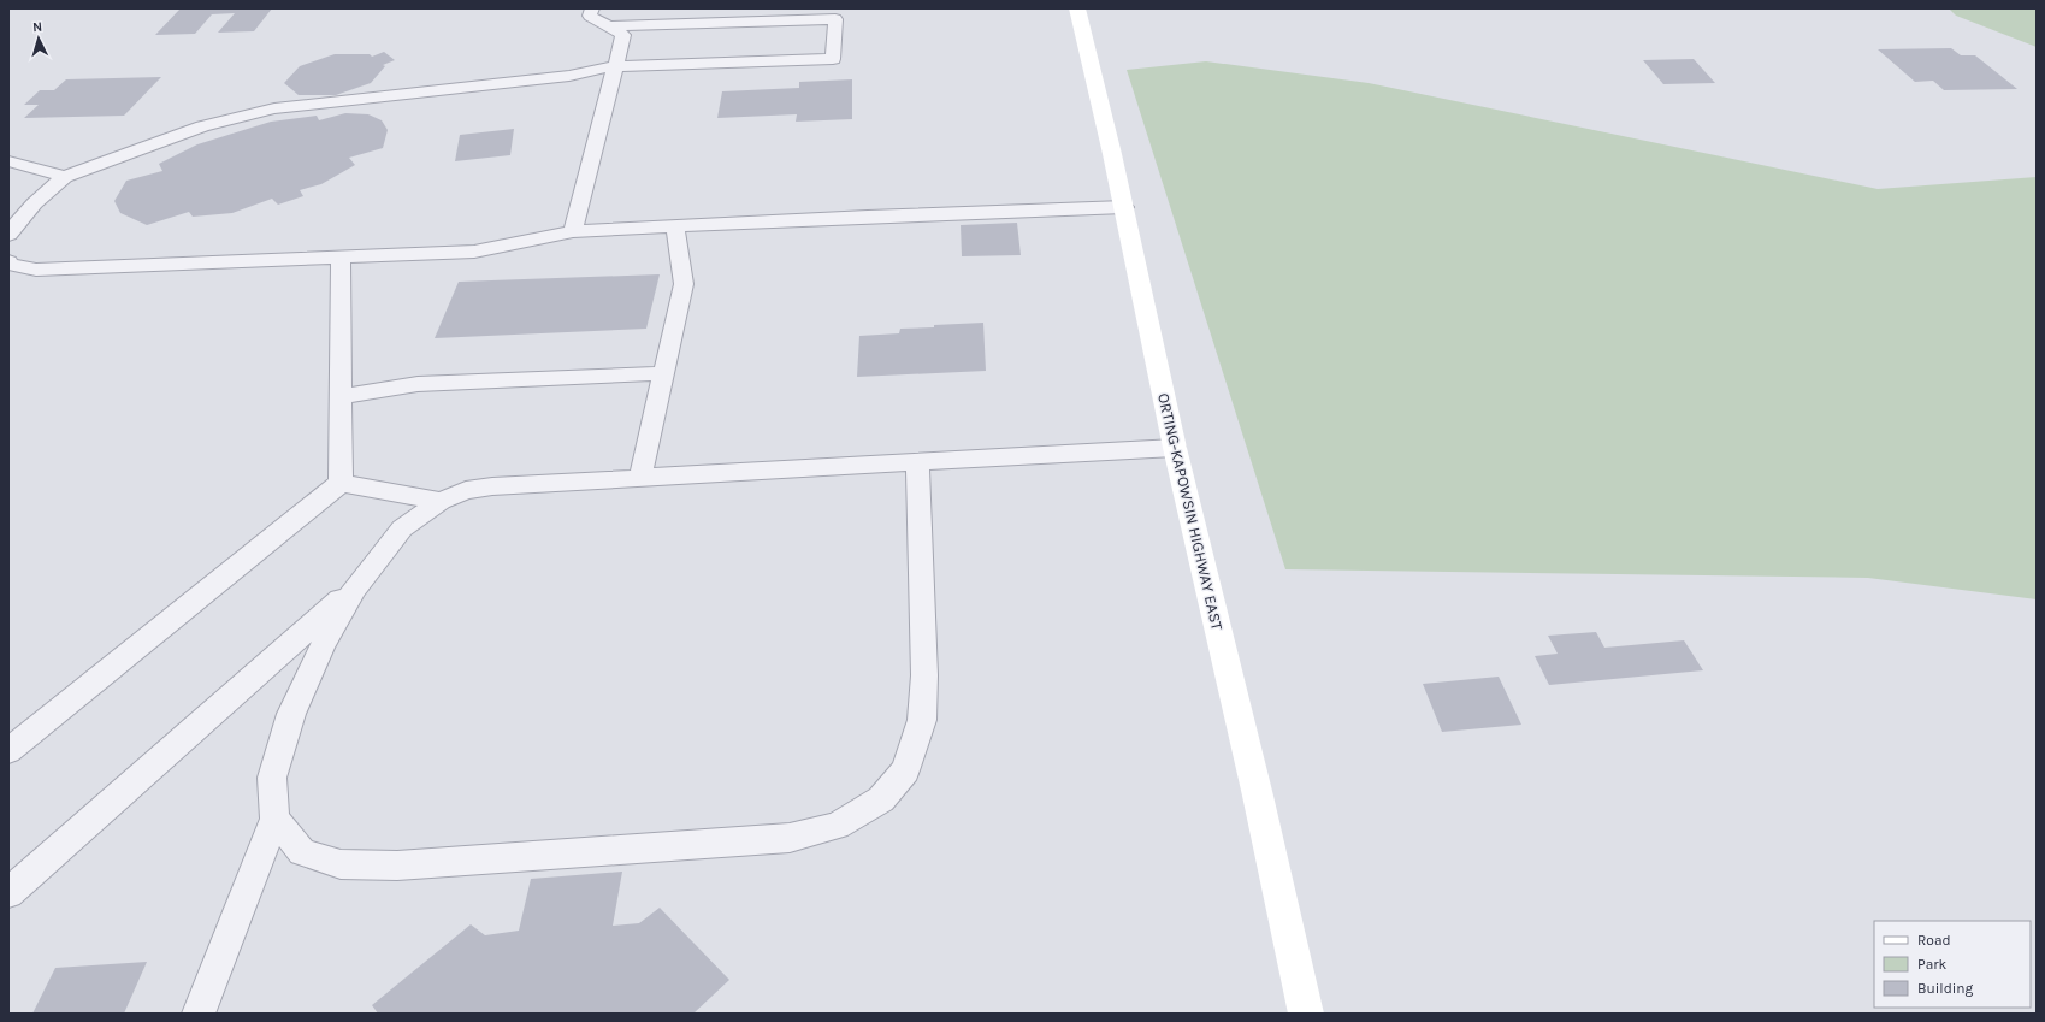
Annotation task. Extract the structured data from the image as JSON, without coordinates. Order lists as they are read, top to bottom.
{
  "streets": {
    "main road": ["ORTING-KAPOWSIN HIGHWAY EAST"]
  },
  "legend": ["Road", "Park", "Building"],
  "north": "top"
}
